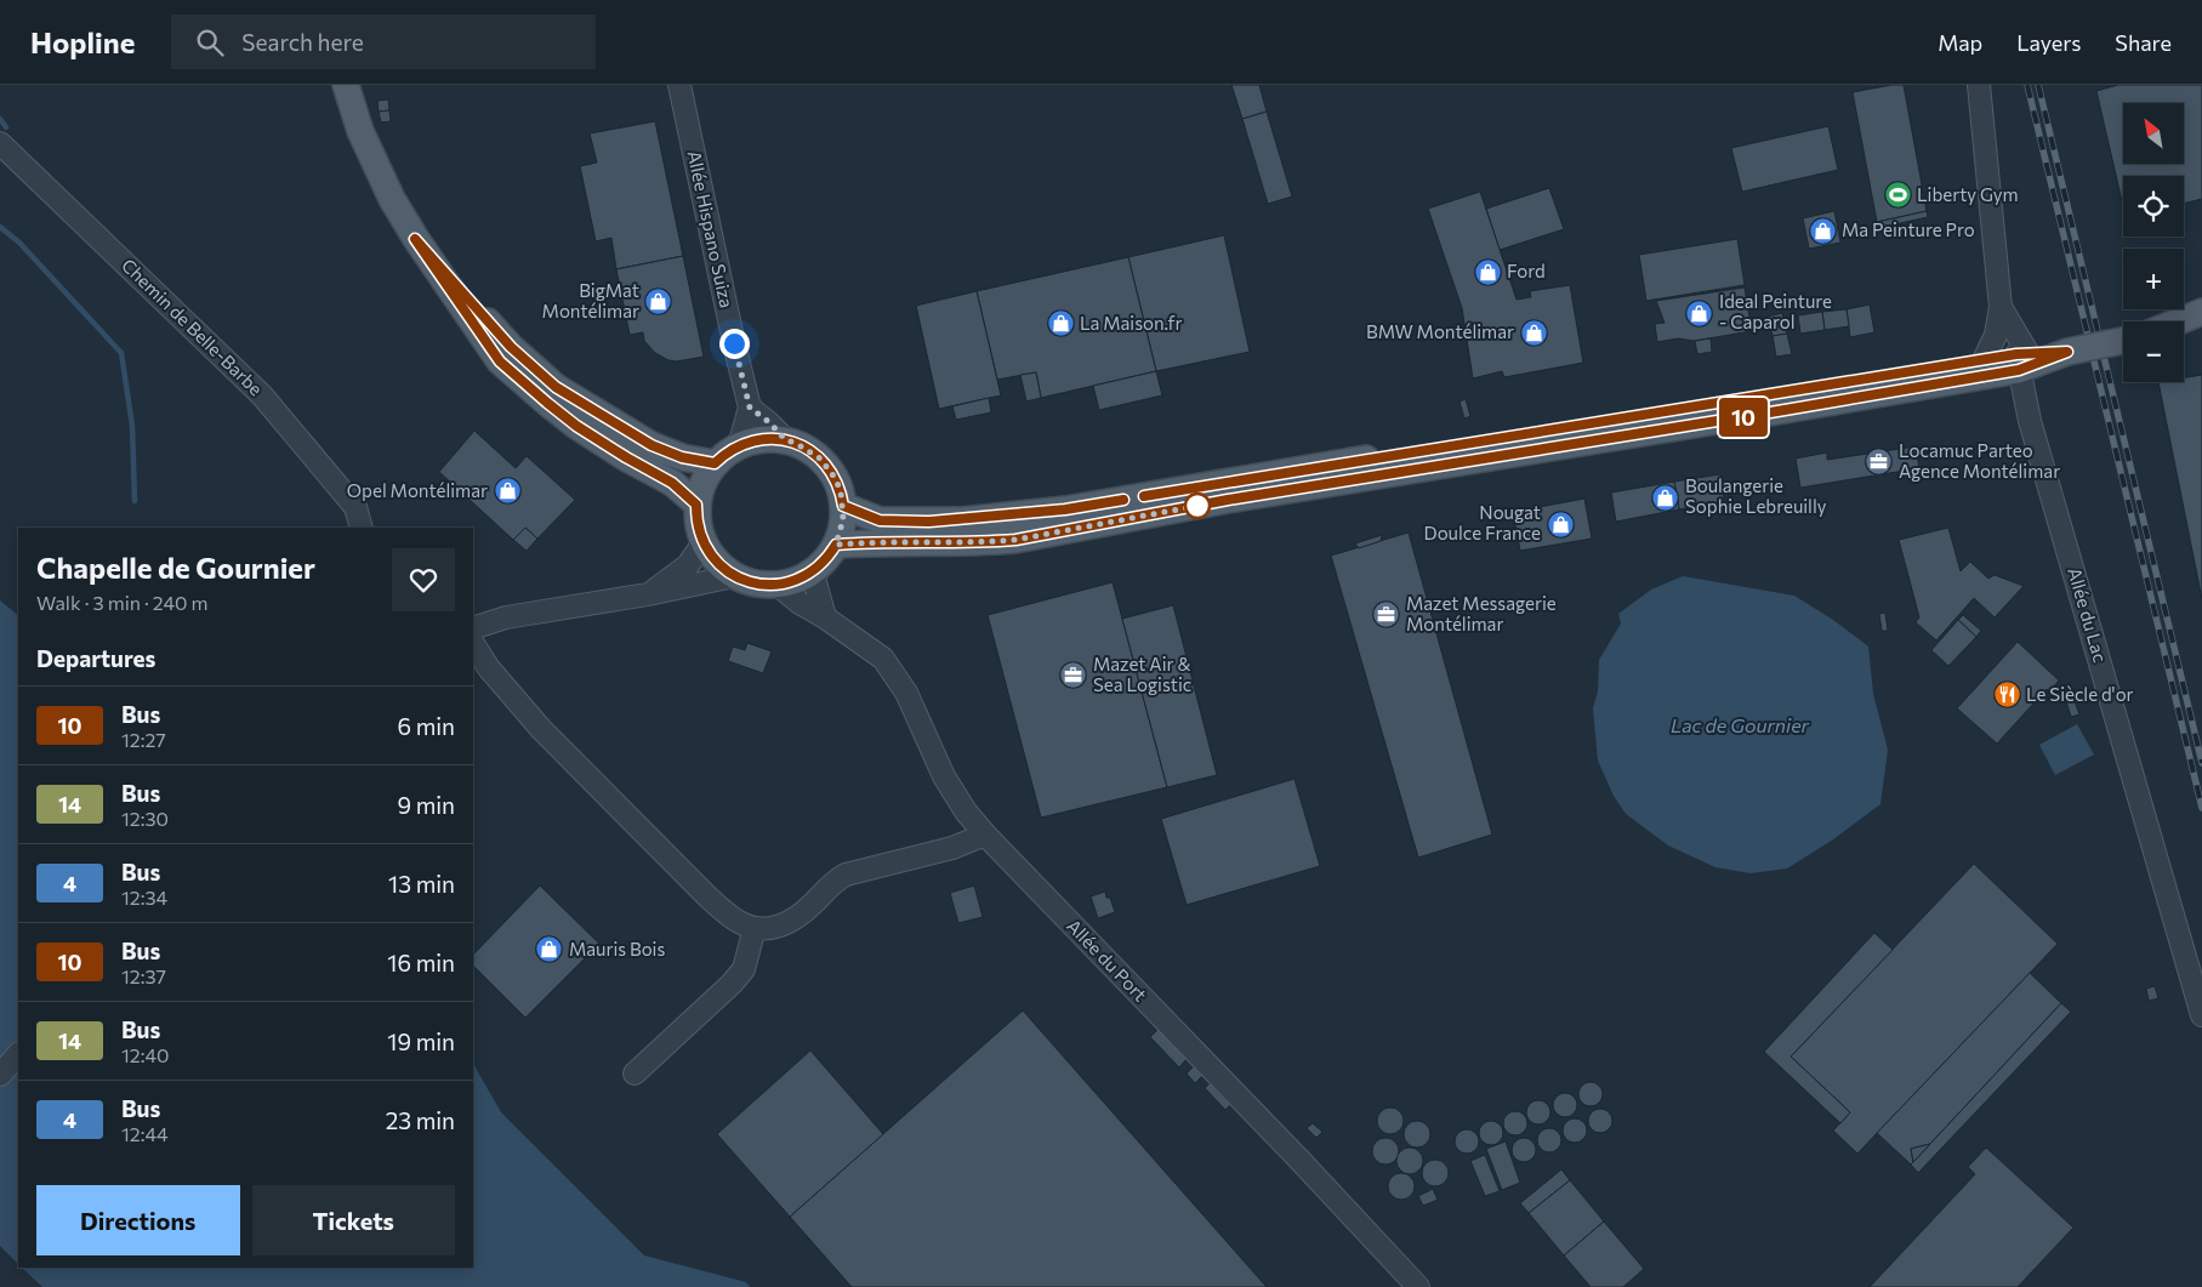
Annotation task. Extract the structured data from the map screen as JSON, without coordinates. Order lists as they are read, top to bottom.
{
  "streets": {
    "street": [
      "Allée Hispano Suiza",
      "Chemin de Belle-Barbe",
      "Allée du Lac",
      "Allée du Port"
    ]
  },
  "water": ["Lac de Gournier"],
  "places": {
    "sports": ["Liberty Gym"],
    "shop": [
      "Ma Peinture Pro",
      "Ford",
      "BigMat Montélimar",
      "Ideal Peinture - Caparol",
      "La Maison.fr",
      "BMW Montélimar",
      "Opel Montélimar",
      "Boulangerie Sophie Lebreuilly",
      "Nougat Doulce France",
      "Mauris Bois"
    ],
    "office": ["Locamuc Parteo Agence Montélimar", "Mazet Messagerie Montélimar", "Mazet Air & Sea Logistic"],
    "restaurant": ["Le Siècle d'or"]
  },
  "lines": ["bus line 10"],
  "north": "top left",
  "page": {
    "header": "Hopline",
    "search": "Search here",
    "nav": ["Map", "Layers", "Share"],
    "on_map": "10",
    "map_buttons": ["+", "−"],
    "heading": [
      ["Chapelle de Gournier", "Walk · 3 min · 240 m"],
      "Departures"
    ],
    "list": [
      {
        "mark": "10",
        "name": "Bus",
        "note": "12:27",
        "value": "6 min"
      },
      {
        "mark": "14",
        "name": "Bus",
        "note": "12:30",
        "value": "9 min"
      },
      {
        "mark": "4",
        "name": "Bus",
        "note": "12:34",
        "value": "13 min"
      },
      {
        "mark": "10",
        "name": "Bus",
        "note": "12:37",
        "value": "16 min"
      },
      {
        "mark": "14",
        "name": "Bus",
        "note": "12:40",
        "value": "19 min"
      },
      {
        "mark": "4",
        "name": "Bus",
        "note": "12:44",
        "value": "23 min"
      }
    ],
    "buttons": ["Directions", "Tickets"]
  }
}
